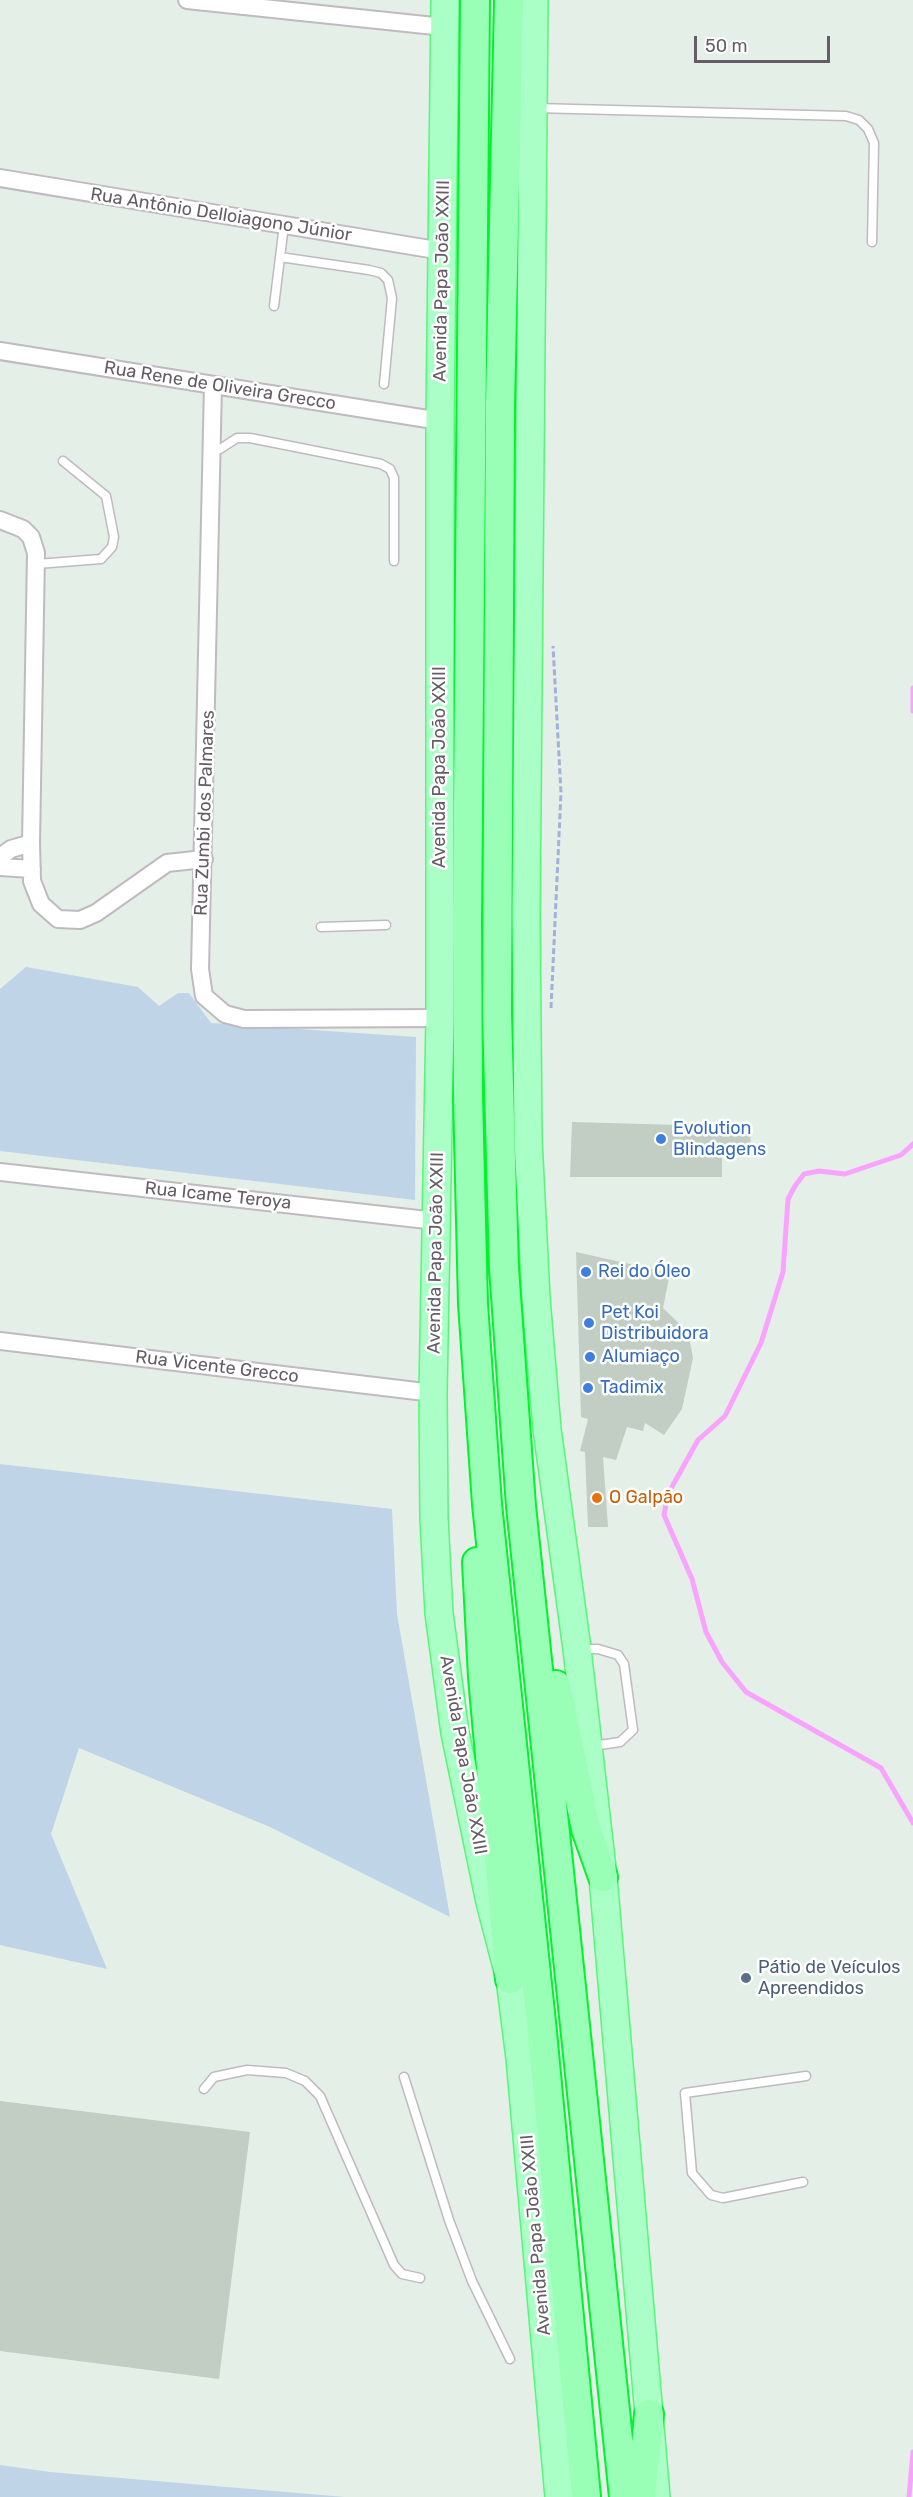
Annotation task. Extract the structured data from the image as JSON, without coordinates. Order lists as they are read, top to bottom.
{
  "streets": {
    "highway": ["Avenida Papa João XXIII"],
    "street": [
      "Rua Antônio Delloiagono Júnior",
      "Rua Rene de Oliveira Grecco",
      "Rua Zumbi dos Palmares",
      "Rua Icame Teroya",
      "Rua Vicente Grecco"
    ]
  },
  "crossings": [
    ["Rua Antônio Delloiagono Júnior", "Avenida Papa João XXIII"],
    ["Avenida Papa João XXIII", "Rua Rene de Oliveira Grecco"],
    ["Avenida Papa João XXIII", "Rua Zumbi dos Palmares"],
    ["Avenida Papa João XXIII", "Rua Icame Teroya"],
    ["Avenida Papa João XXIII", "Rua Vicente Grecco"],
    ["Rua Rene de Oliveira Grecco", "Rua Zumbi dos Palmares"]
  ],
  "places": [
    "Evolution Blindagens",
    "Rei do Óleo",
    "Pet Koi Distribuidora",
    "Alumiaço",
    "Tadimix",
    "O Galpão",
    "Pátio de Veículos Apreendidos"
  ],
  "scale_bar": "50 m"
}
